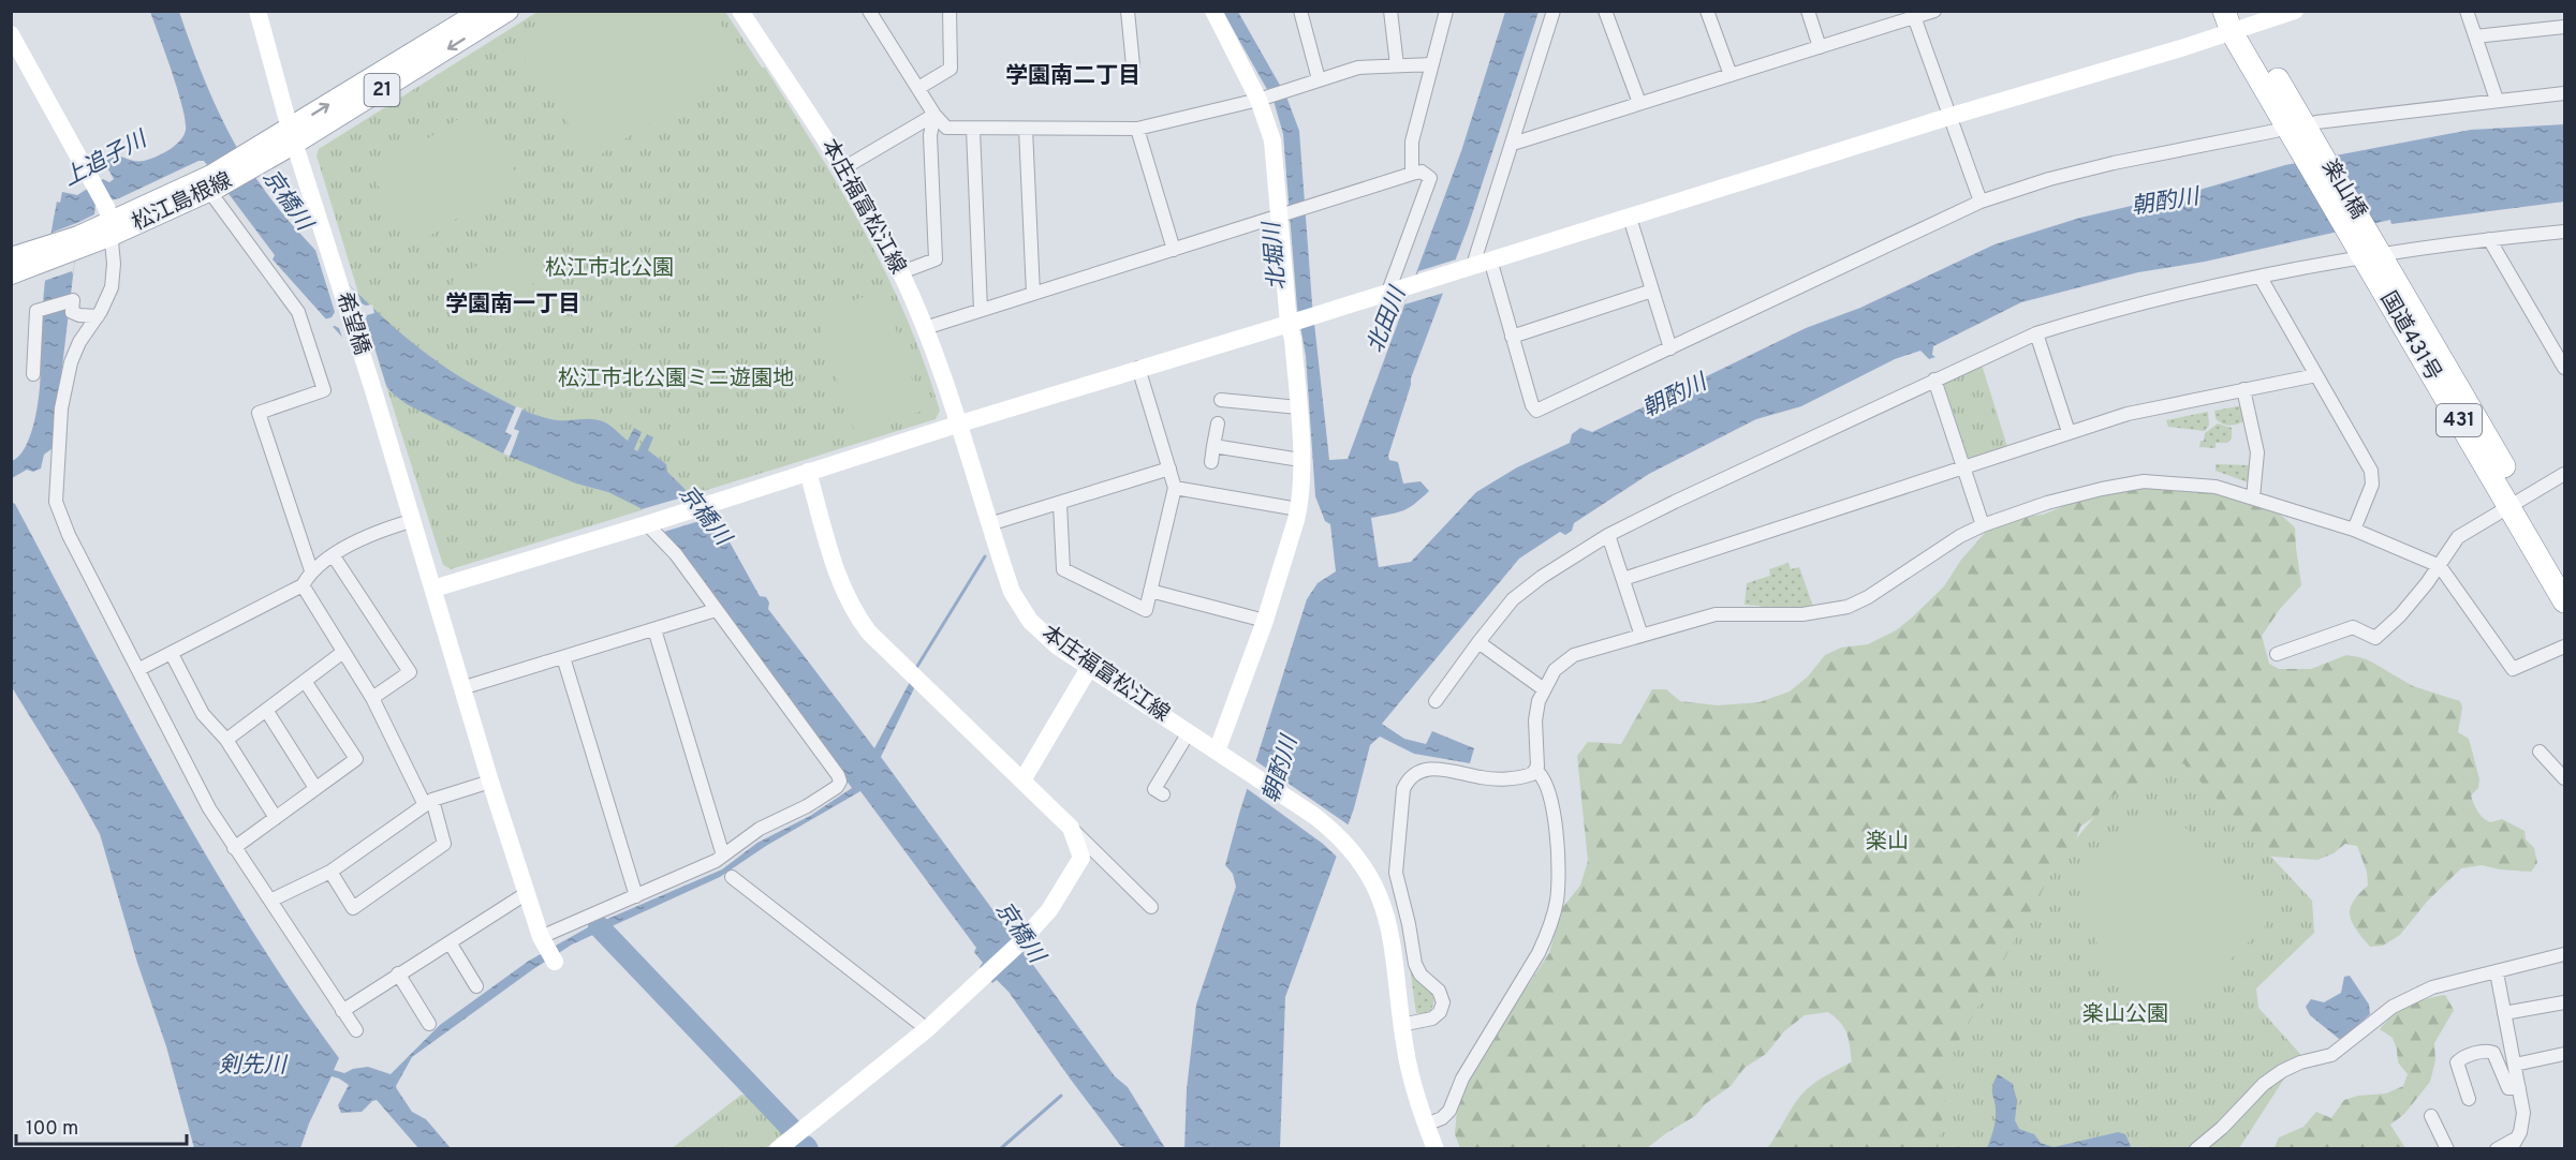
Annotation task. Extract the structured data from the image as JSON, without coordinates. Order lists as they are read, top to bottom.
{
  "streets": {
    "highway": ["楽山橋", "国道431号", "431"],
    "main road": ["21", "松江島根線"],
    "street": ["本庄福富松江線", "希望橋"]
  },
  "crossings": [
    ["楽山橋", "国道431号"],
    ["楽山橋", "431"],
    ["松江島根線", "希望橋"]
  ],
  "districts": ["学園南二丁目", "学園南一丁目"],
  "water": [
    "上追子川",
    "京橋川",
    "朝酌川",
    "北堀川",
    "北田川",
    "剣先川"
  ],
  "parks": [
    "松江市北公園",
    "松江市北公園ミニ遊園地",
    "楽山",
    "楽山公園"
  ],
  "scale_bar": "100 m"
}
